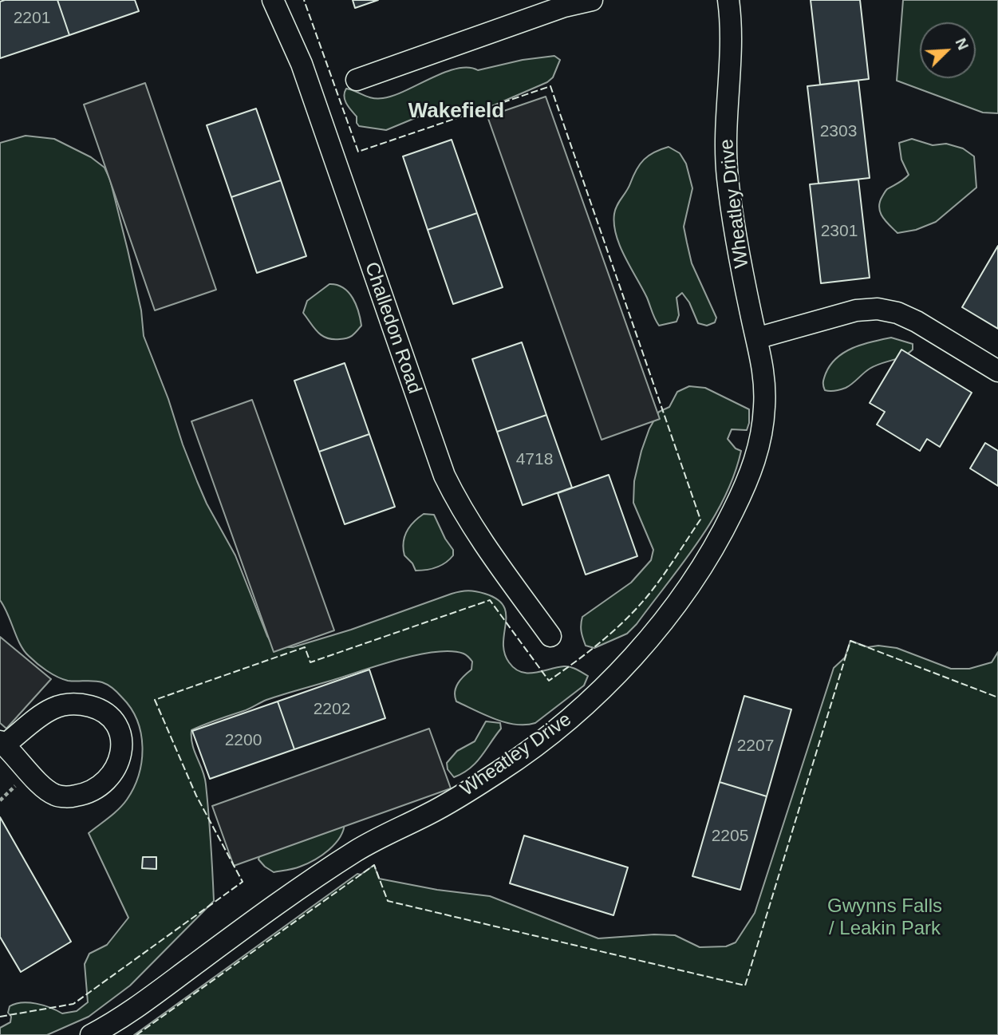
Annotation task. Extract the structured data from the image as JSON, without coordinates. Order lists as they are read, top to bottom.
{
  "streets": {
    "street": ["Wheatley Drive", "Challedon Road"]
  },
  "districts": ["Wakefield"],
  "parks": ["Gwynns Falls / Leakin Park"],
  "house_numbers": [
    "2201",
    "2303",
    "2301",
    "4718",
    "2202",
    "2200",
    "2207",
    "2205"
  ],
  "north": "top right"
}
